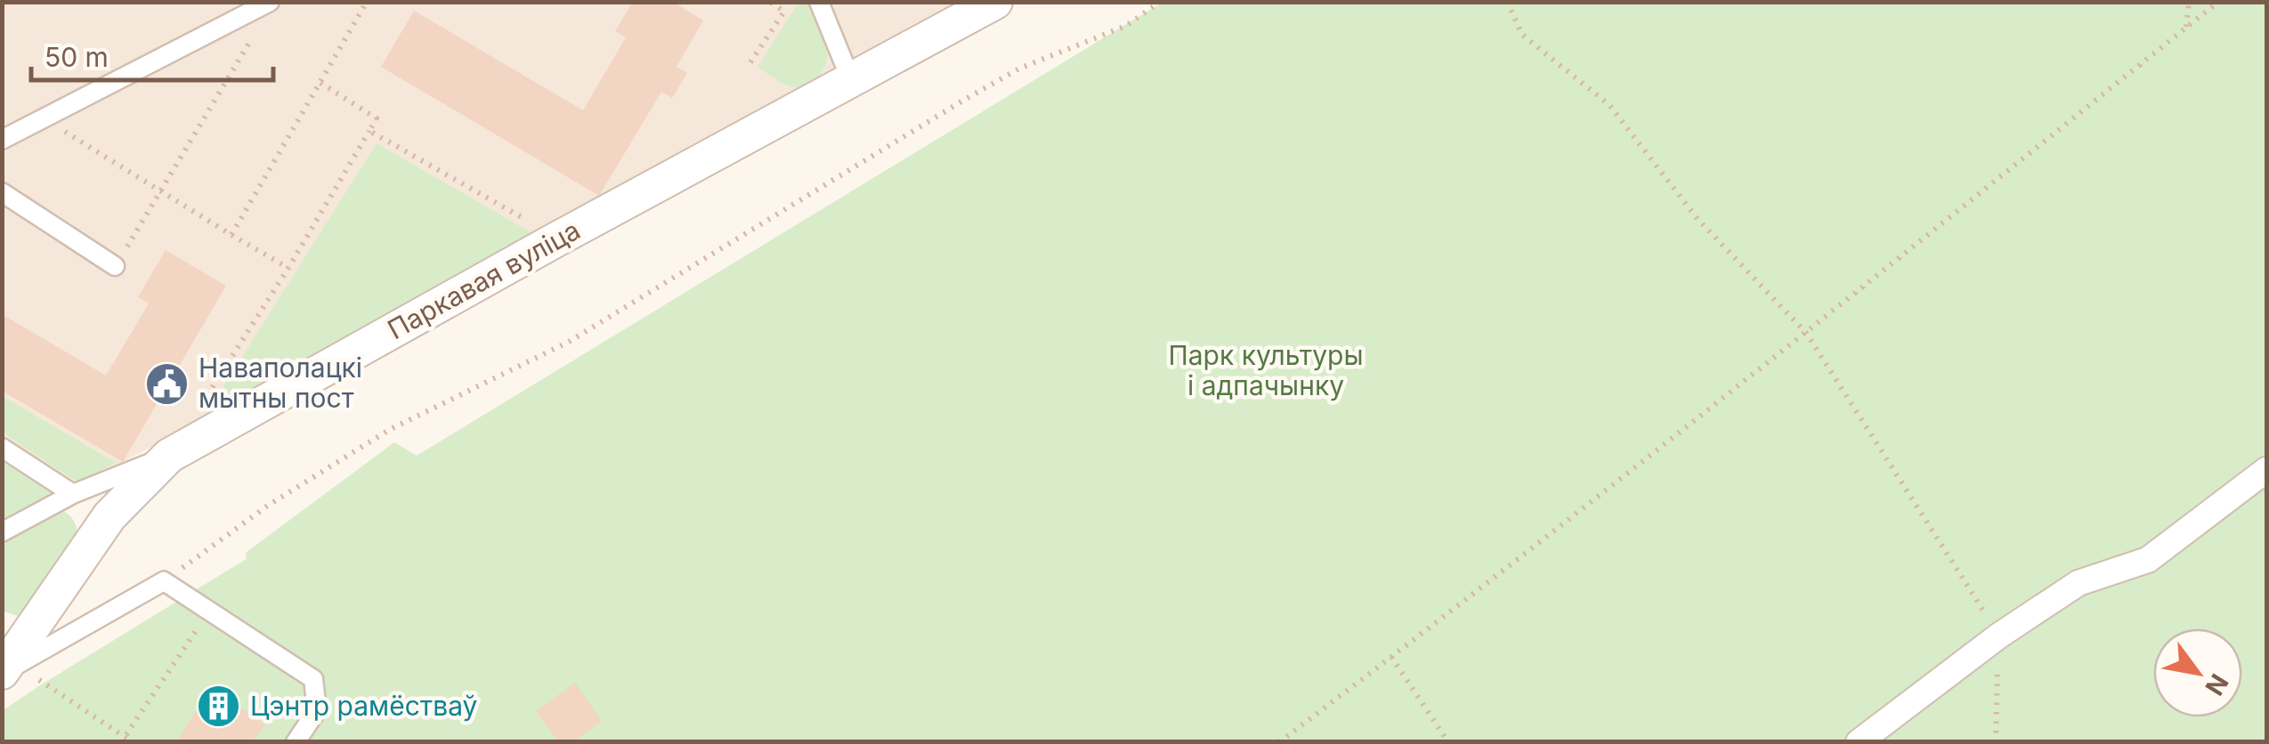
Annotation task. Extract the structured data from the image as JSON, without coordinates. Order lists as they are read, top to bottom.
{
  "streets": {
    "street": ["Паркавая вуліца"]
  },
  "parks": ["Парк культуры і адпачынку"],
  "places": {
    "public building": ["Наваполацкі мытны пост"],
    "building": ["Цэнтр рамёстваў"]
  },
  "scale_bar": "50 m",
  "north": "bottom right"
}
